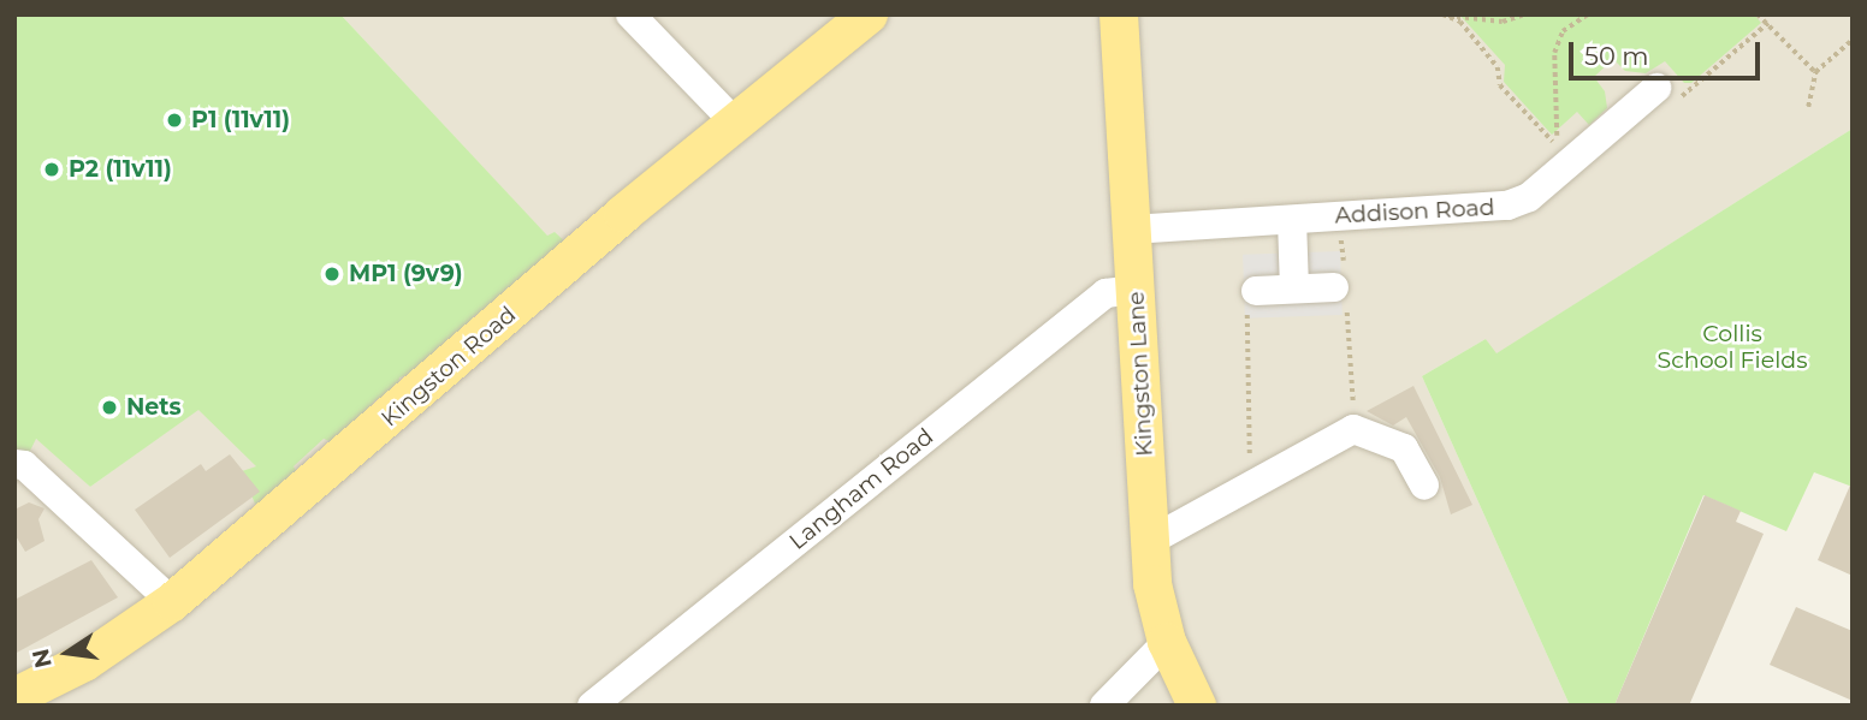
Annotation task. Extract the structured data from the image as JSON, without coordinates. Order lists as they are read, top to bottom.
{
  "streets": {
    "main road": ["Kingston Road", "Kingston Lane"],
    "street": ["Addison Road", "Langham Road"]
  },
  "crossings": [
    ["Addison Road", "Kingston Lane"],
    ["Kingston Lane", "Langham Road"]
  ],
  "parks": ["Collis School Fields"],
  "places": [
    "P1 (11v11)",
    "P2 (11v11)",
    "MP1 (9v9)",
    "Nets"
  ],
  "scale_bar": "50 m",
  "north": "left"
}
